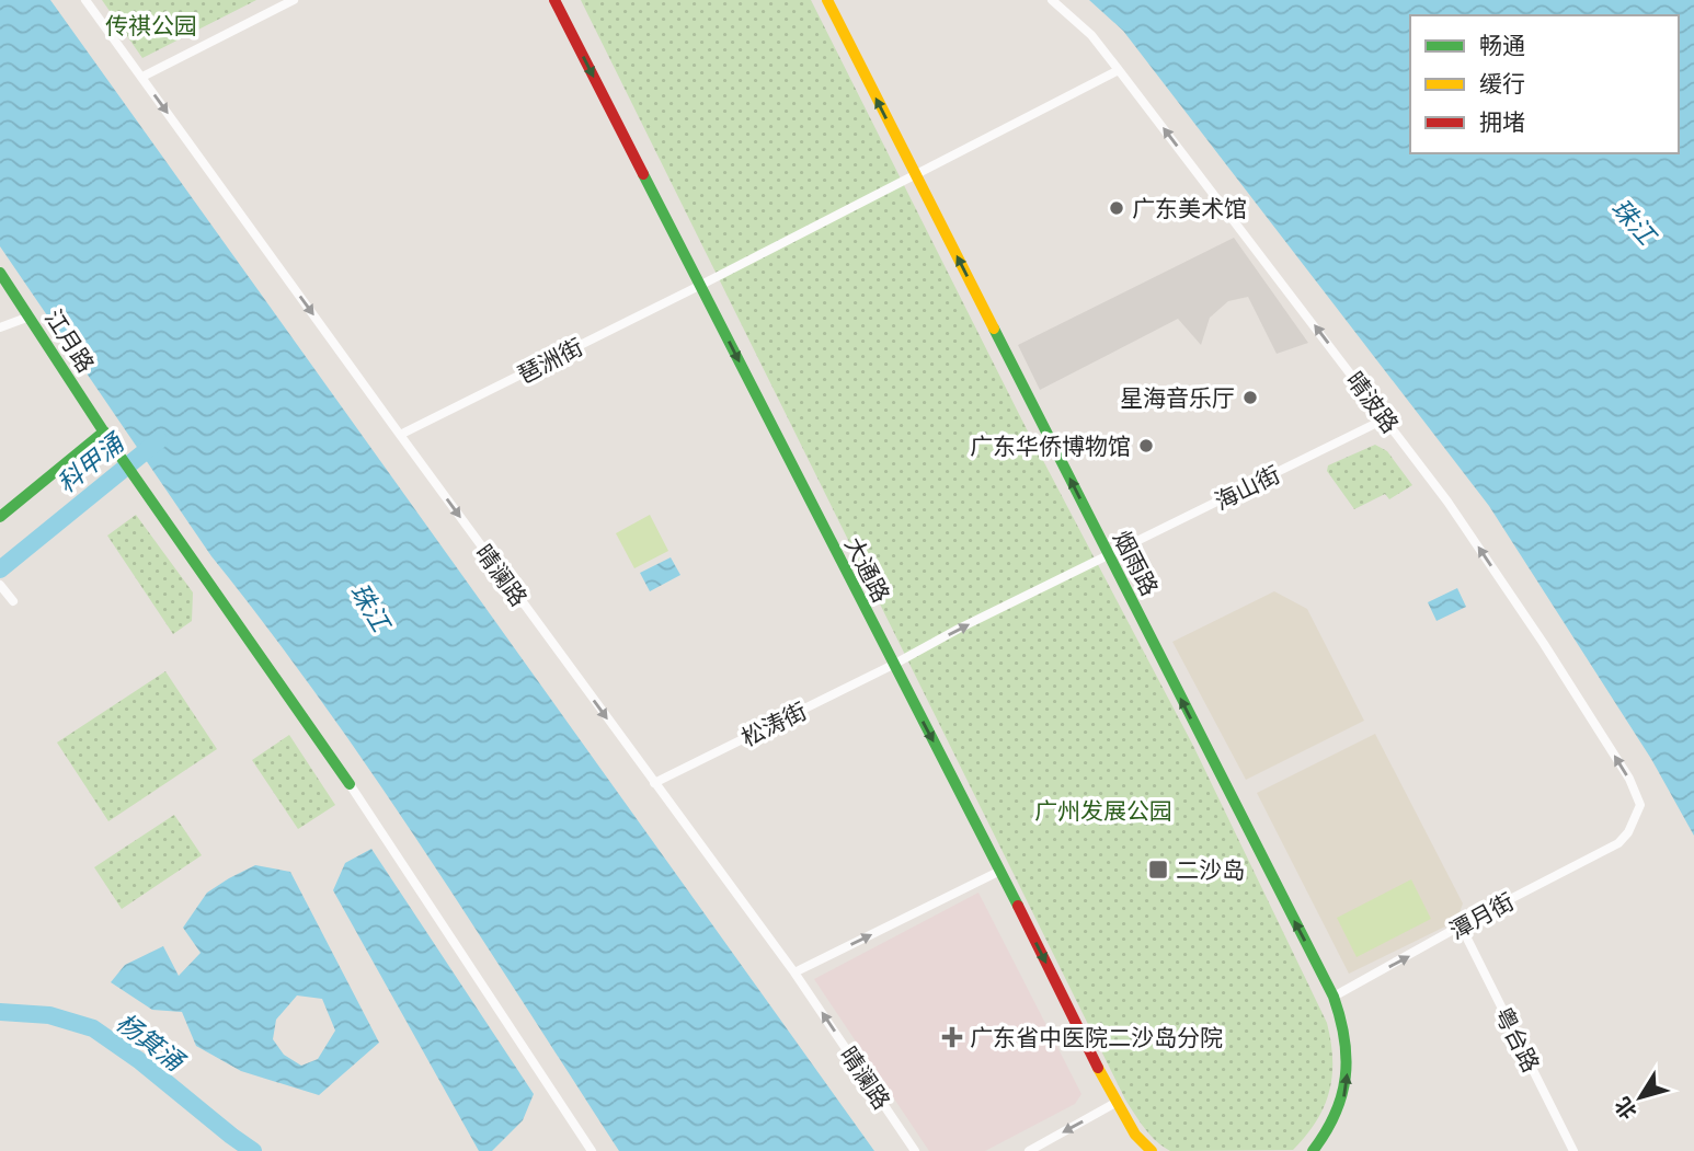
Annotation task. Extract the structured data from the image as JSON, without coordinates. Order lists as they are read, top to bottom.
{
  "streets": {
    "main road": ["江月路", "烟雨路", "大通路"],
    "street": [
      "琶洲街",
      "晴波路",
      "海山街",
      "晴澜路",
      "松涛街",
      "潭月街",
      "粤台路"
    ]
  },
  "crossings": [
    ["琶洲街", "晴波路"],
    ["琶洲街", "烟雨路"],
    ["琶洲街", "大通路"],
    ["琶洲街", "晴澜路"],
    ["晴波路", "海山街"],
    ["晴波路", "潭月街"],
    ["海山街", "烟雨路"],
    ["海山街", "大通路"],
    ["海山街", "松涛街"],
    ["烟雨路", "潭月街"],
    ["大通路", "松涛街"],
    ["晴澜路", "松涛街"],
    ["潭月街", "粤台路"]
  ],
  "one_way": [
    "晴波路",
    "海山街",
    "烟雨路",
    "大通路",
    "潭月街"
  ],
  "water": ["珠江", "科甲涌", "杨箕涌"],
  "parks": ["传祺公园", "广州发展公园"],
  "places": {
    "other": ["广东美术馆", "星海音乐厅", "广东华侨博物馆"],
    "transit": ["二沙岛"],
    "health": ["广东省中医院二沙岛分院"]
  },
  "legend": ["畅通", "缓行", "拥堵"],
  "north": "bottom left"
}
